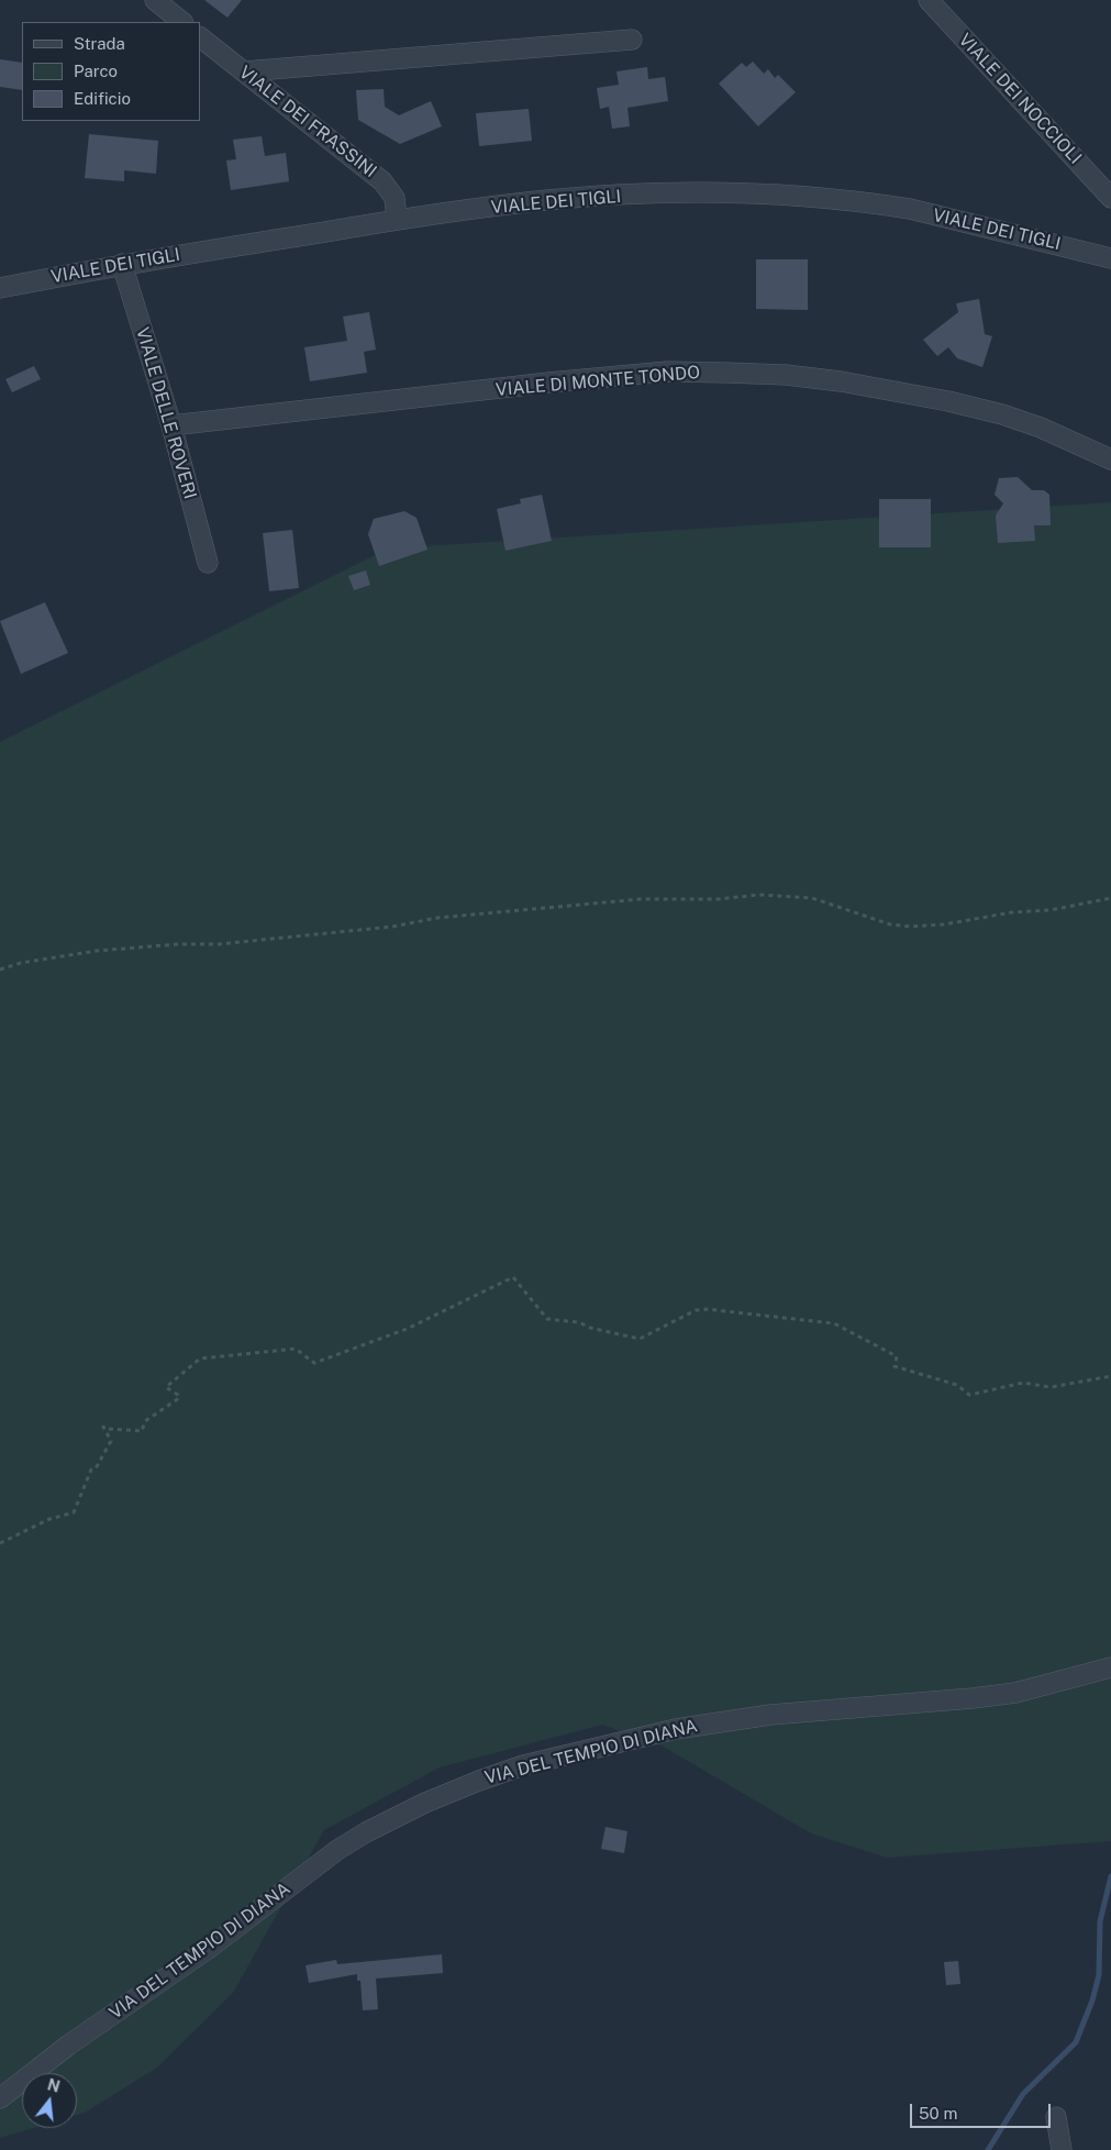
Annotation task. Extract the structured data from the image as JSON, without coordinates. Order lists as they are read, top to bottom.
{
  "streets": {
    "street": [
      "VIALE DEI NOCCIOLI",
      "VIALE DEI FRASSINI",
      "VIALE DEI TIGLI",
      "VIALE DI MONTE TONDO",
      "VIALE DELLE ROVERI",
      "VIA DEL TEMPIO DI DIANA"
    ]
  },
  "crossings": [
    ["VIALE DEI FRASSINI", "VIALE DEI TIGLI"],
    ["VIALE DEI TIGLI", "VIALE DELLE ROVERI"],
    ["VIALE DI MONTE TONDO", "VIALE DELLE ROVERI"]
  ],
  "legend": ["Strada", "Parco", "Edificio"],
  "scale_bar": "50 m",
  "north": "top"
}
